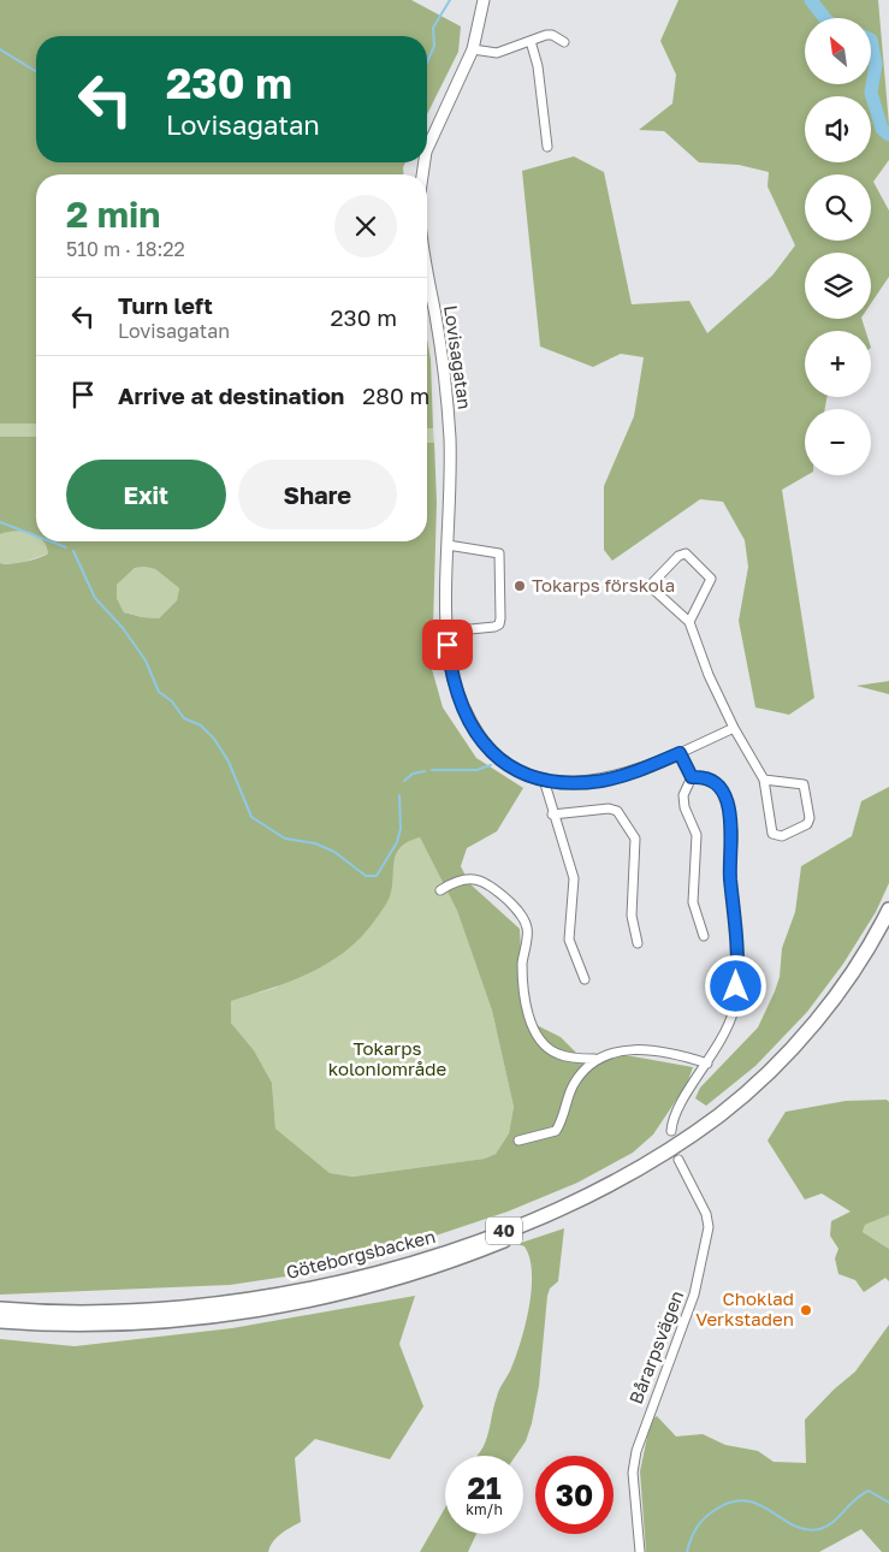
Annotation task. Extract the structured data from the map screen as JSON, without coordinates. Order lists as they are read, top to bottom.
{
  "streets": {
    "highway": ["40", "Göteborgsbacken"],
    "street": ["Lovisagatan", "Bårarpsvägen"]
  },
  "parks": ["Tokarps koloniområde"],
  "places": ["Tokarps förskola", "Choklad Verkstaden"],
  "north": "top left",
  "page": {
    "map_buttons": ["+", "−"],
    "turn": ["230 m", "Lovisagatan"],
    "heading": ["2 min", "510 m · 18:22"],
    "list": [
      {
        "name": "Turn left",
        "note": "Lovisagatan",
        "value": "230 m"
      },
      {
        "name": "Arrive at destination",
        "value": "280 m"
      }
    ],
    "buttons": ["Exit", "Share"],
    "speed": "21 km/h",
    "limit": "30"
  }
}
